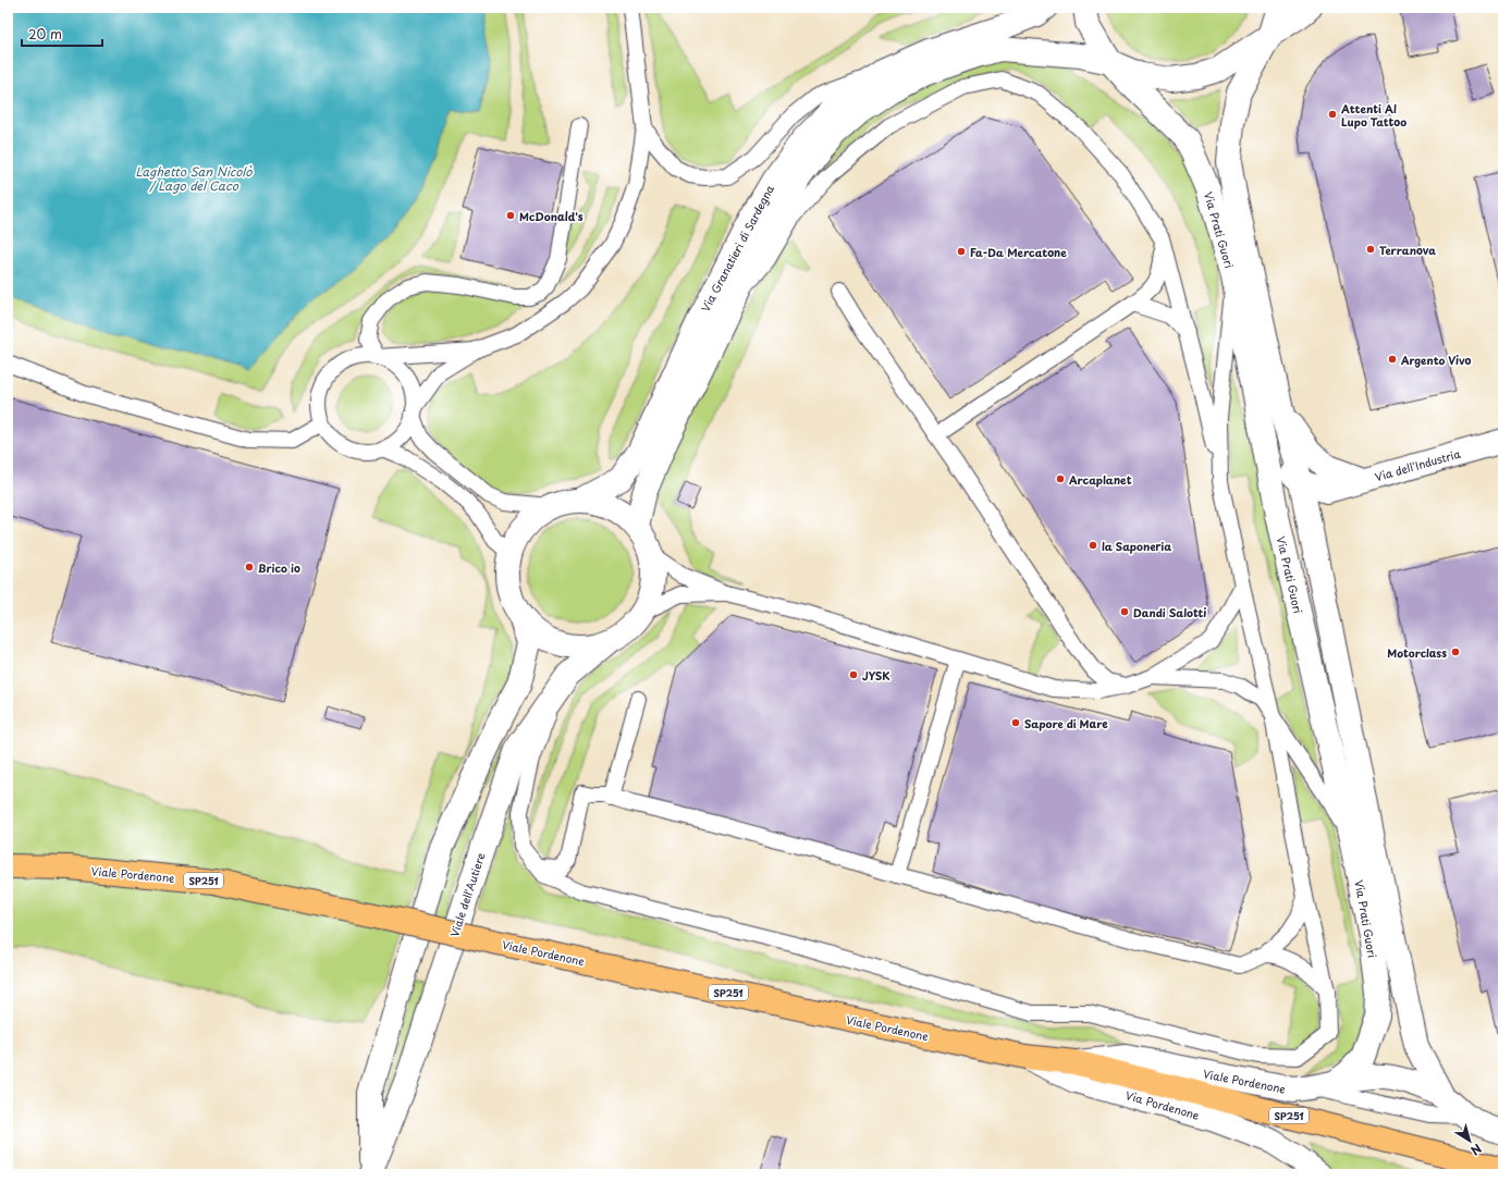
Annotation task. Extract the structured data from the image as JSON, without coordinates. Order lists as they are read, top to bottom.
{
  "streets": {
    "main road": ["Viale Pordenone", "SP251"],
    "street": [
      "Via Prati Guori",
      "Via Granatieri di Sardegna",
      "Via dell'Industria",
      "Viale dell'Autiere",
      "Via Pordenone"
    ]
  },
  "crossings": [
    ["Via Prati Guori", "Via dell'Industria"],
    ["Via Prati Guori", "Viale Pordenone"],
    ["Via Granatieri di Sardegna", "Viale dell'Autiere"],
    ["Viale Pordenone", "Via Pordenone"]
  ],
  "water": ["Laghetto San Nicolò / Lago del Caco"],
  "places": [
    "Attenti Al Lupo Tattoo",
    "McDonald's",
    "Terranova",
    "Fa-Da Mercatone",
    "Argento Vivo",
    "Arcaplanet",
    "la Saponeria",
    "Brico io",
    "Dandi Salotti",
    "Motorclass",
    "JYSK",
    "Sapore di Mare"
  ],
  "scale_bar": "20 m",
  "north": "bottom right"
}
